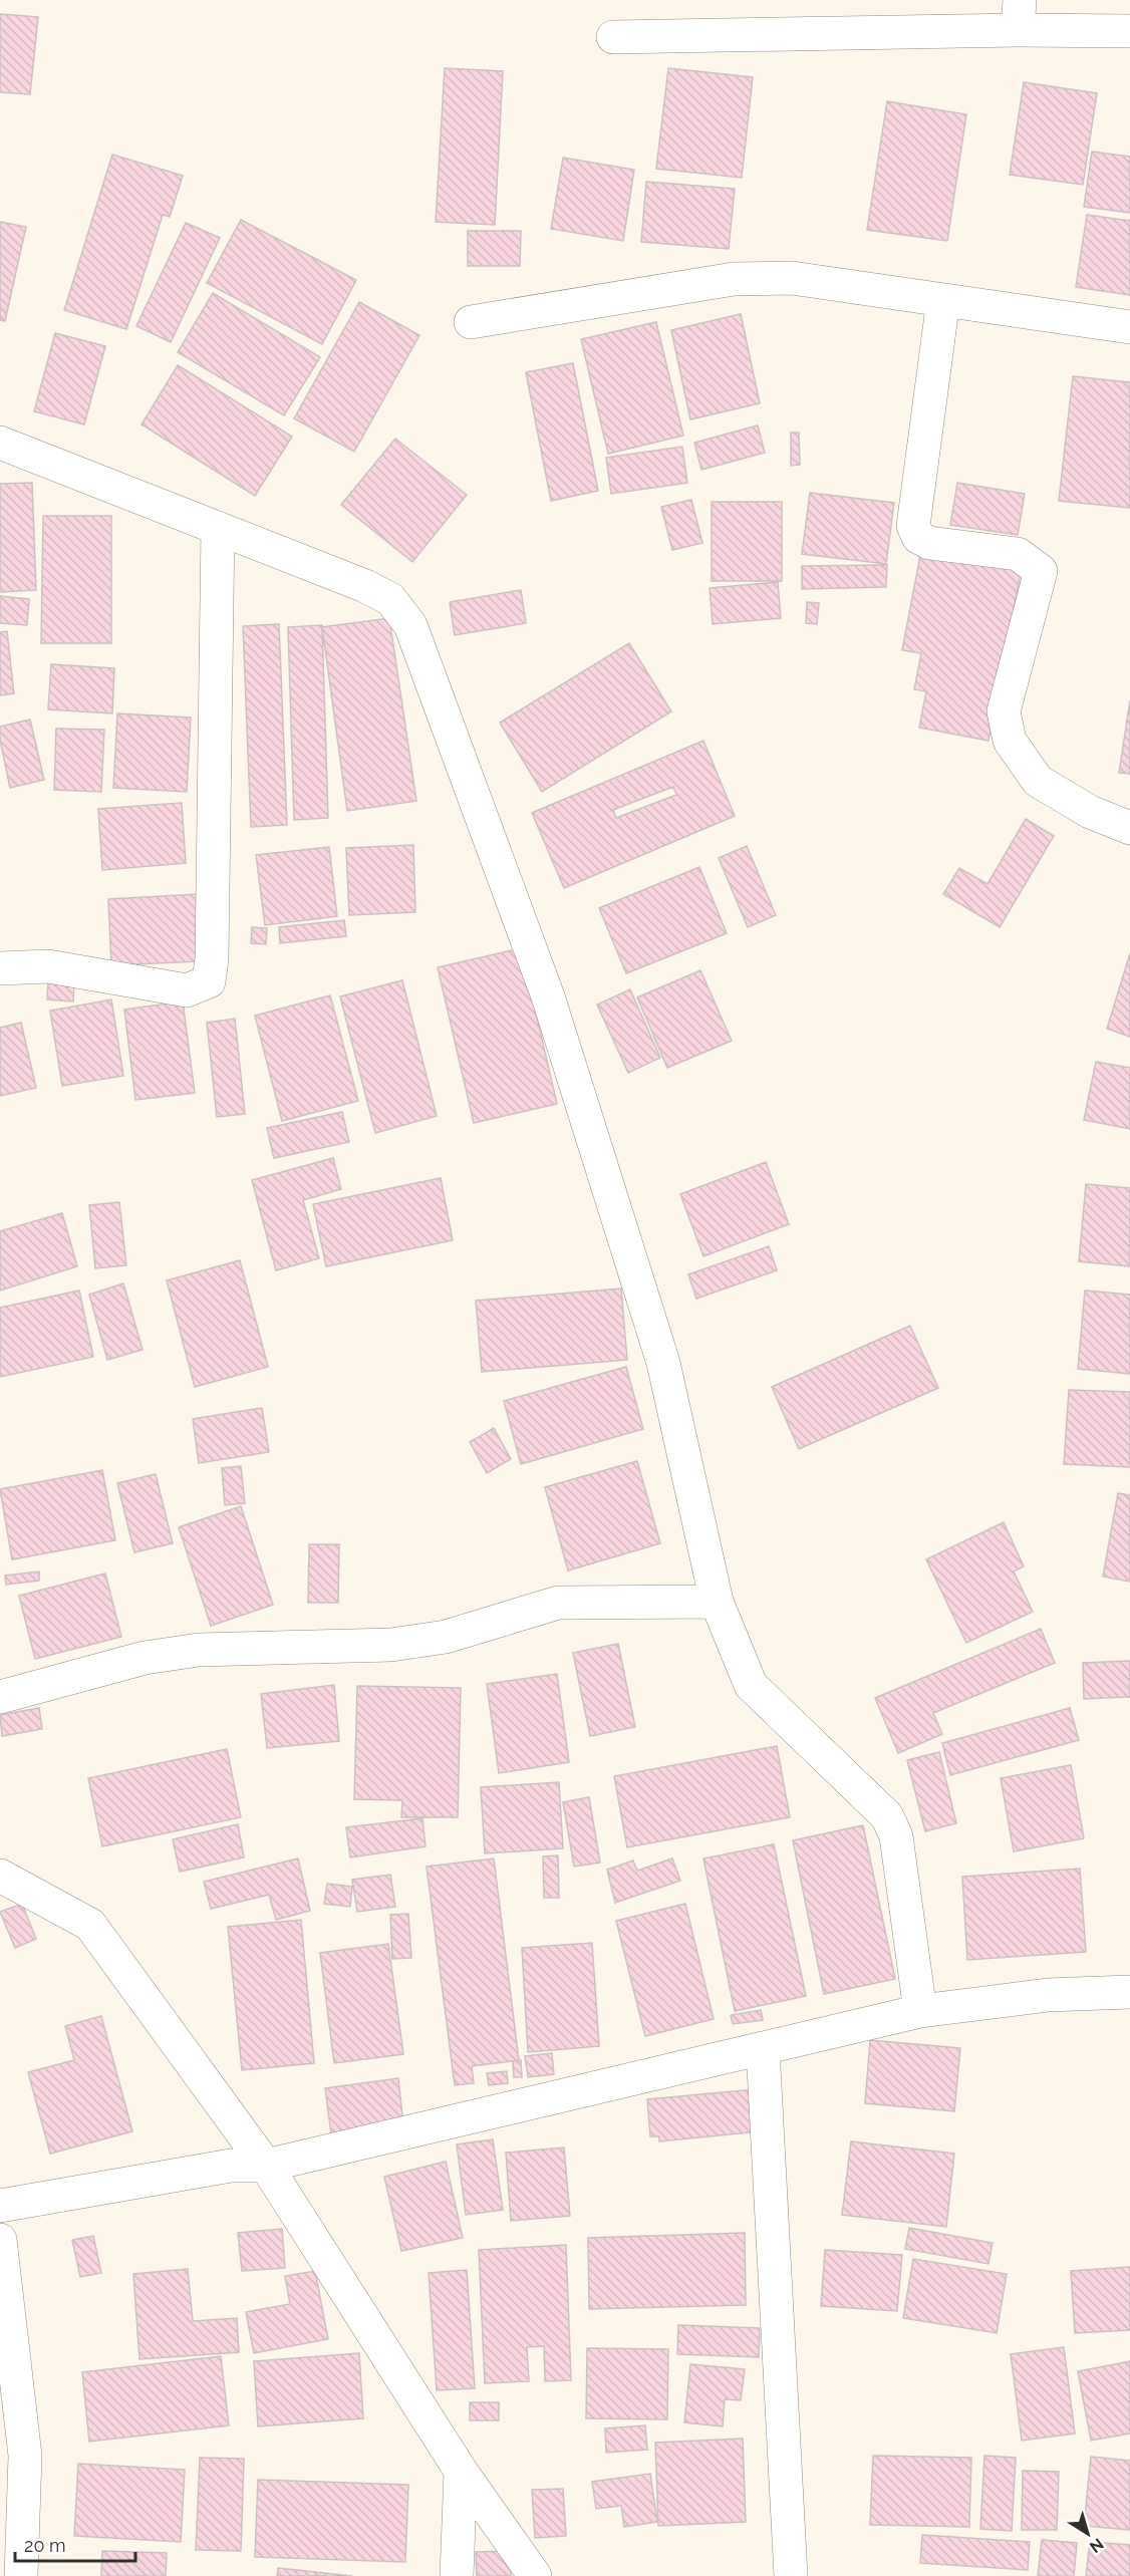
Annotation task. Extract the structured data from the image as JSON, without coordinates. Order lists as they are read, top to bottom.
{
  "scale_bar": "20 m",
  "north": "bottom right"
}
